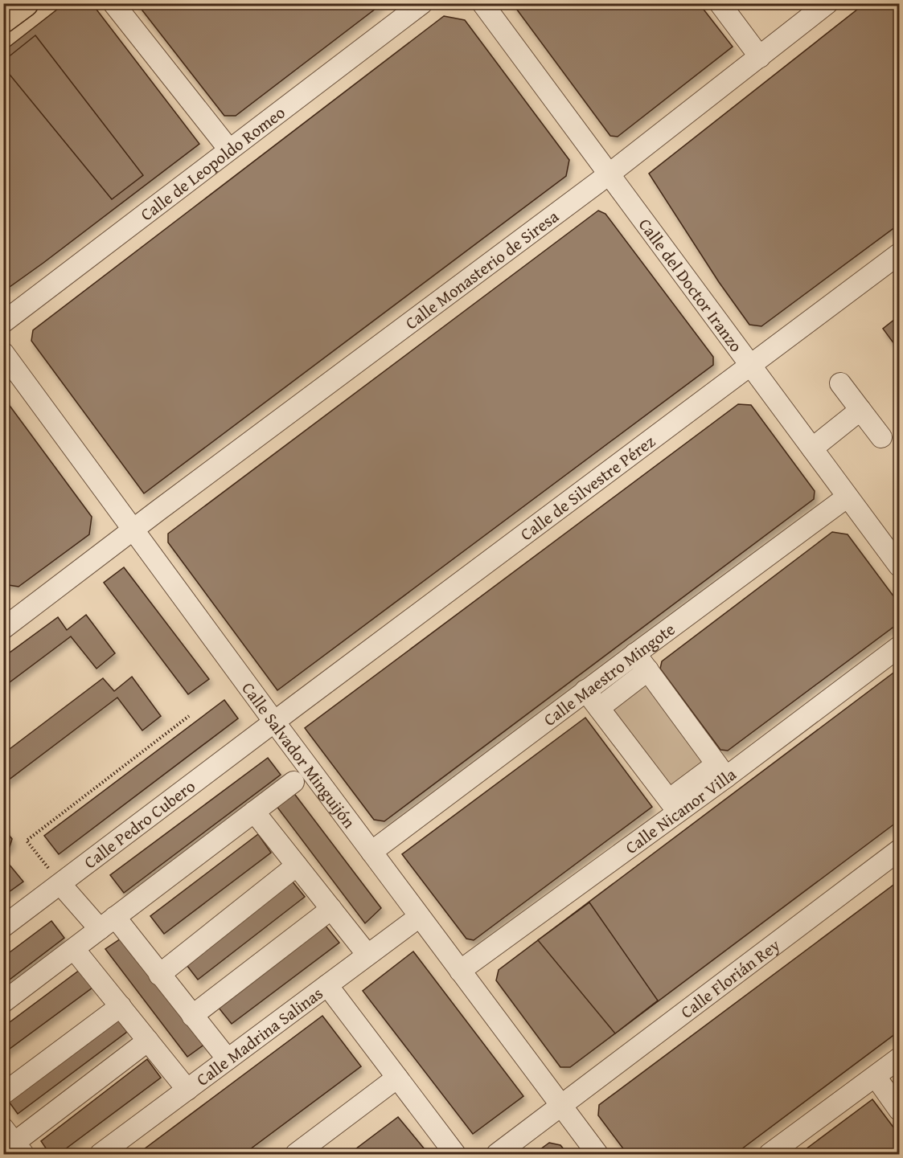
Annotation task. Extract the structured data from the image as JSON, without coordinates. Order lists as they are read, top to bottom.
{
  "streets": {
    "street": [
      "Calle de Leopoldo Romeo",
      "Calle Monasterio de Siresa",
      "Calle del Doctor Iranzo",
      "Calle de Silvestre Pérez",
      "Calle Maestro Mingote",
      "Calle Salvador Minguijón",
      "Calle Nicanor Villa",
      "Calle Pedro Cubero",
      "Calle Florián Rey",
      "Calle Madrina Salinas"
    ]
  },
  "crossings": [
    ["Calle Monasterio de Siresa", "Calle del Doctor Iranzo"],
    ["Calle Monasterio de Siresa", "Calle Salvador Minguijón"],
    ["Calle del Doctor Iranzo", "Calle de Silvestre Pérez"],
    ["Calle del Doctor Iranzo", "Calle Maestro Mingote"],
    ["Calle de Silvestre Pérez", "Calle Salvador Minguijón"],
    ["Calle de Silvestre Pérez", "Calle Pedro Cubero"],
    ["Calle Maestro Mingote", "Calle Salvador Minguijón"],
    ["Calle Salvador Minguijón", "Calle Nicanor Villa"],
    ["Calle Salvador Minguijón", "Calle Pedro Cubero"],
    ["Calle Salvador Minguijón", "Calle Florián Rey"],
    ["Calle Salvador Minguijón", "Calle Madrina Salinas"]
  ]
}
